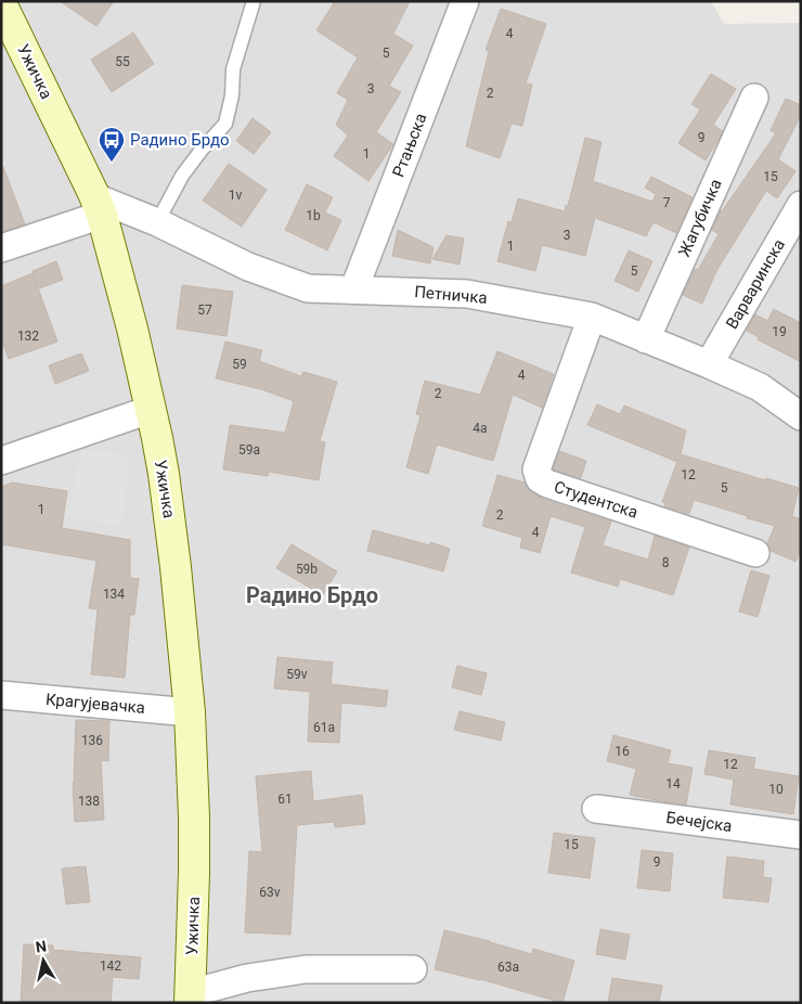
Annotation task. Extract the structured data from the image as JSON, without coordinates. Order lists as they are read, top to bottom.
{
  "streets": {
    "main road": ["Ужичка"],
    "street": [
      "Ртањска",
      "Жагубичка",
      "Варваринска",
      "Петничка",
      "Студентска",
      "Крагујевачка",
      "Бечејска"
    ]
  },
  "crossings": [
    ["Ужичка", "Петничка"],
    ["Ужичка", "Крагујевачка"],
    ["Ртањска", "Петничка"],
    ["Жагубичка", "Петничка"],
    ["Варваринска", "Петничка"],
    ["Петничка", "Студентска"]
  ],
  "districts": ["Радино Брдо"],
  "places": {
    "bus stop": ["Радино Брдо"]
  },
  "house_numbers": [
    "4",
    "5",
    "55",
    "3",
    "2",
    "9",
    "1",
    "15",
    "1v",
    "7",
    "1b",
    "3",
    "1",
    "5",
    "57",
    "19",
    "132",
    "59",
    "4",
    "2",
    "4a",
    "59a",
    "12",
    "5",
    "1",
    "2",
    "4",
    "8",
    "59b",
    "134",
    "59v",
    "61a",
    "136",
    "16",
    "12",
    "14",
    "10",
    "61",
    "138",
    "15",
    "9",
    "63v",
    "142",
    "63a"
  ],
  "north": "top"
}
